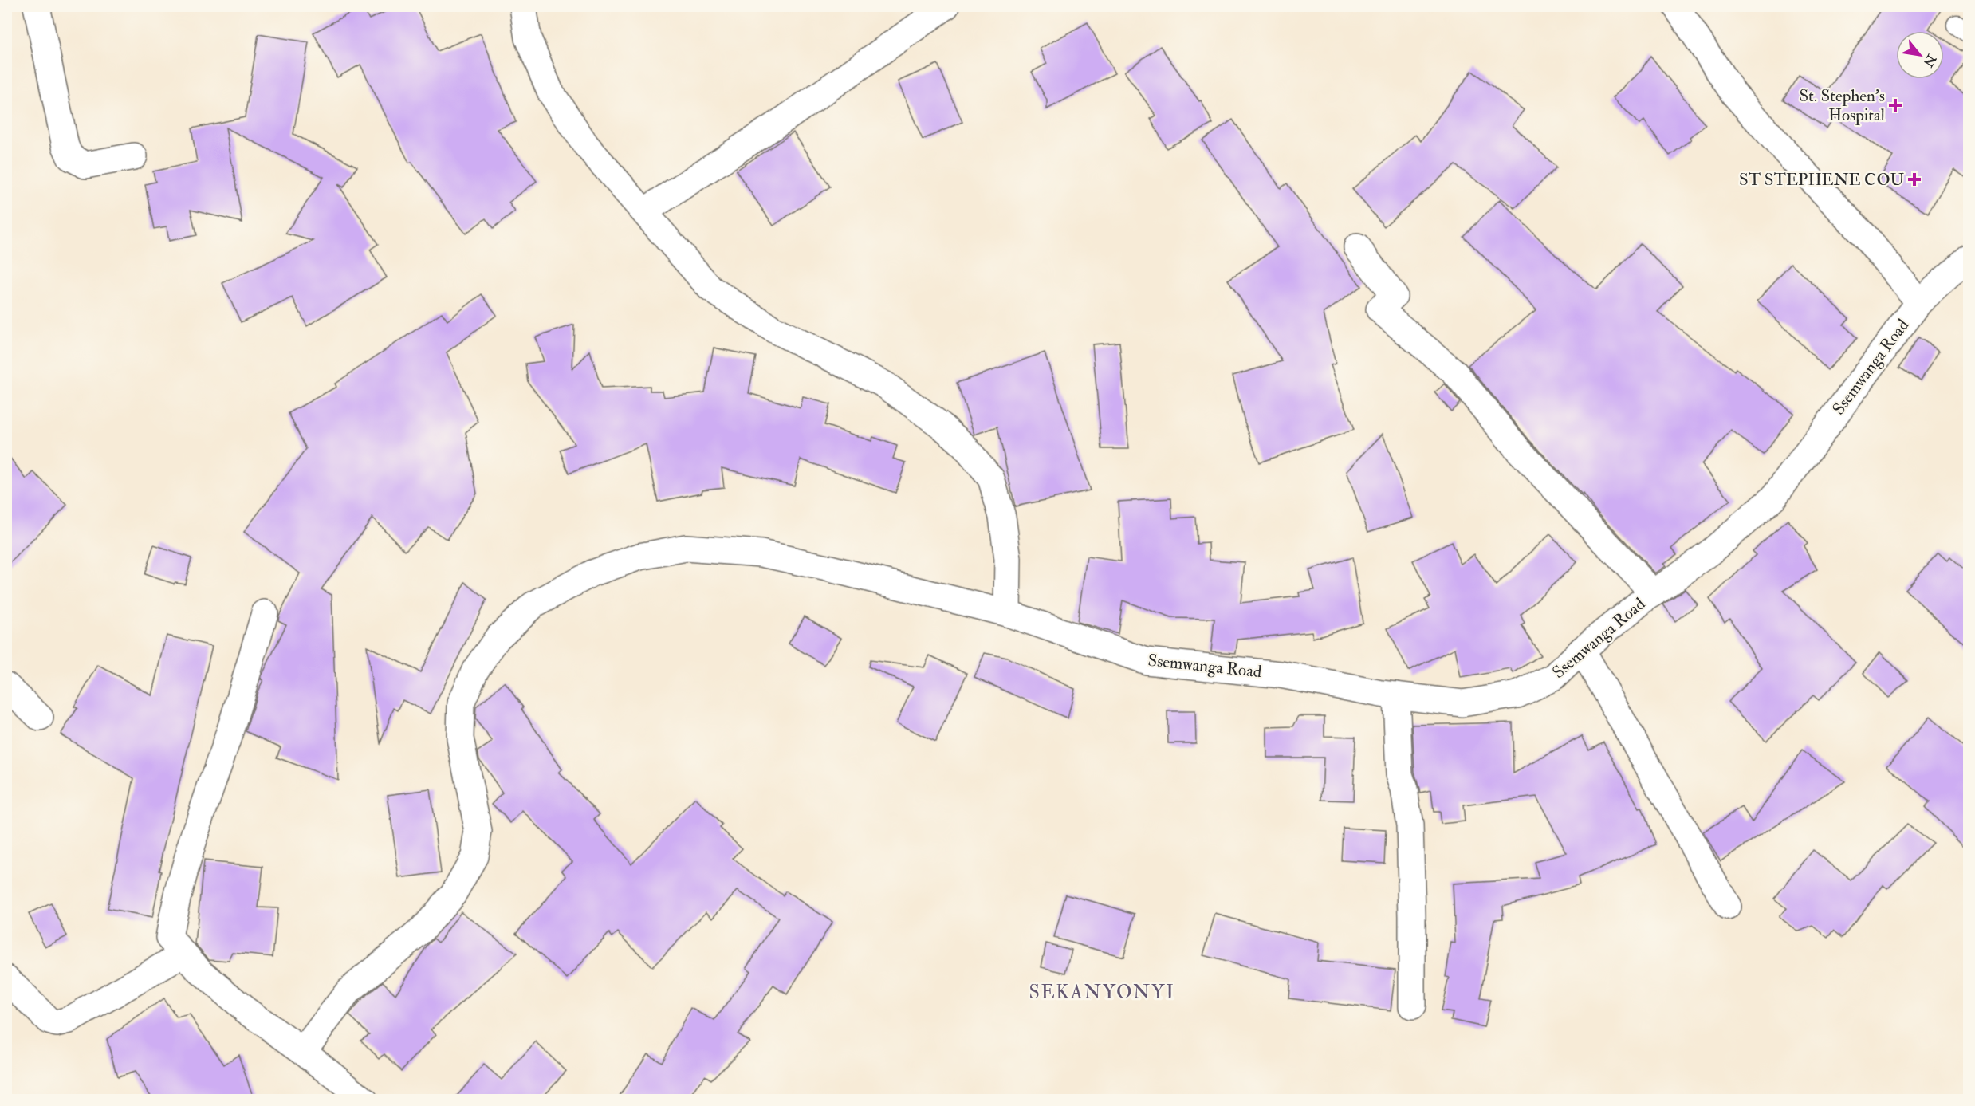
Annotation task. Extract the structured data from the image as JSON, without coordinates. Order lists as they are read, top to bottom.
{
  "streets": {
    "street": ["Ssemwanga Road"]
  },
  "districts": ["SEKANYONYI"],
  "places": {
    "health": ["St. Stephen's Hospital", "ST STEPHENE COU"]
  },
  "north": "bottom right"
}
